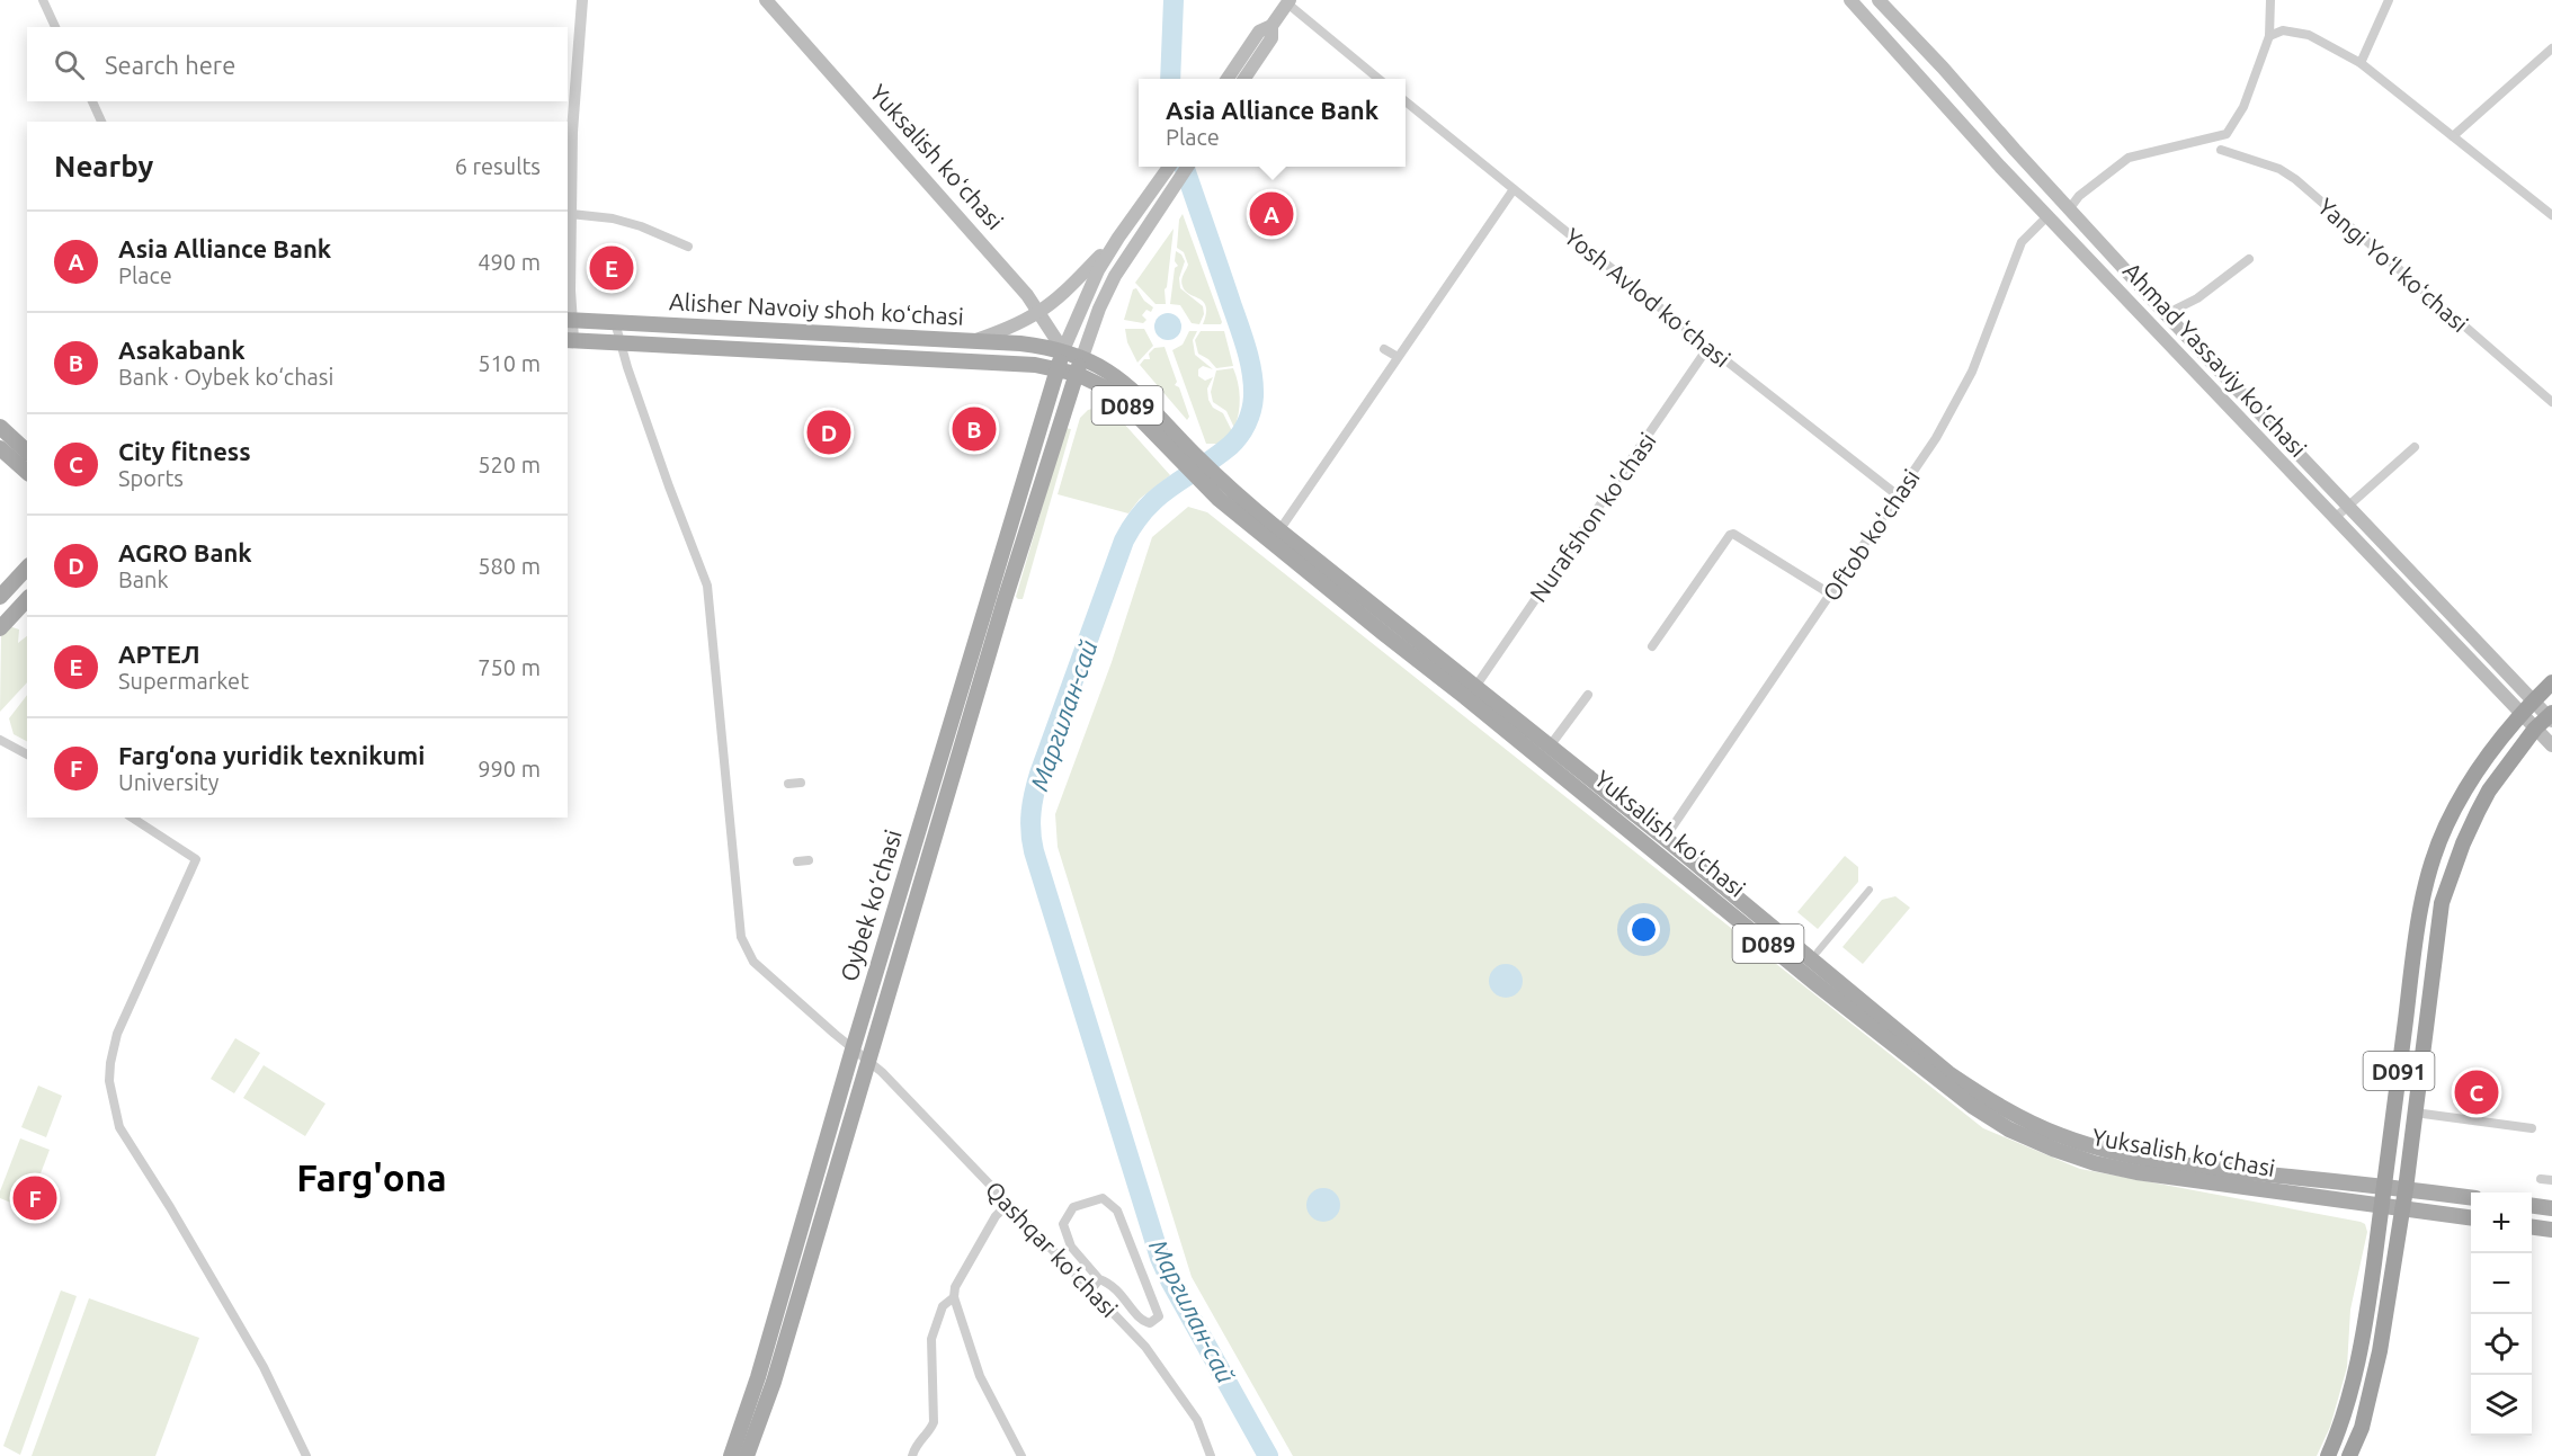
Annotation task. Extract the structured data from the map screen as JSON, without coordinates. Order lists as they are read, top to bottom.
{
  "streets": {
    "highway": ["D091"],
    "main road": [
      "Yuksalish koʻchasi",
      "Alisher Navoiy shoh koʻchasi",
      "Ahmad Yassaviy ko'chasi",
      "D089",
      "Oybek ko‘chasi"
    ],
    "street": [
      "Yangi Yoʻl koʻchasi",
      "Yosh Avlod koʻchasi",
      "Nurafshon ko'chasi",
      "Oftob koʻchasi",
      "Qashqar koʻchasi"
    ]
  },
  "crossings": [
    ["Yuksalish koʻchasi", "Alisher Navoiy shoh koʻchasi"],
    ["Yuksalish koʻchasi", "D089"],
    ["Yuksalish koʻchasi", "Nurafshon ko'chasi"],
    ["Yuksalish koʻchasi", "Oftob koʻchasi"],
    ["Yuksalish koʻchasi", "Oybek ko‘chasi"],
    ["Yuksalish koʻchasi", "D091"],
    ["Yosh Avlod koʻchasi", "Nurafshon ko'chasi"],
    ["Yosh Avlod koʻchasi", "Oftob koʻchasi"],
    ["Alisher Navoiy shoh koʻchasi", "Oybek ko‘chasi"],
    ["Alisher Navoiy shoh koʻchasi", "Qashqar koʻchasi"],
    ["Ahmad Yassaviy ko'chasi", "Oftob koʻchasi"],
    ["Ahmad Yassaviy ko'chasi", "D091"],
    ["D089", "D091"],
    ["Oybek ko‘chasi", "Qashqar koʻchasi"]
  ],
  "districts": ["Farg'ona"],
  "water": ["Маргилан-сай"],
  "page": {
    "search": "Search here",
    "popup": ["Asia Alliance Bank", "Place"],
    "heading": ["Nearby", "6 results"],
    "pins": [
      "A",
      "E",
      "B",
      "D",
      "C",
      "F"
    ],
    "list": [
      {
        "mark": "A",
        "name": "Asia Alliance Bank",
        "note": "Place",
        "value": "490 m"
      },
      {
        "mark": "B",
        "name": "Asakabank",
        "note": "Bank · Oybek ko‘chasi",
        "value": "510 m"
      },
      {
        "mark": "C",
        "name": "City fitness",
        "note": "Sports",
        "value": "520 m"
      },
      {
        "mark": "D",
        "name": "AGRO Bank",
        "note": "Bank",
        "value": "580 m"
      },
      {
        "mark": "E",
        "name": "АРТЕЛ",
        "note": "Supermarket",
        "value": "750 m"
      },
      {
        "mark": "F",
        "name": "Farg‘ona yuridik texnikumi",
        "note": "University",
        "value": "990 m"
      }
    ],
    "map_buttons": ["+", "−"]
  }
}
